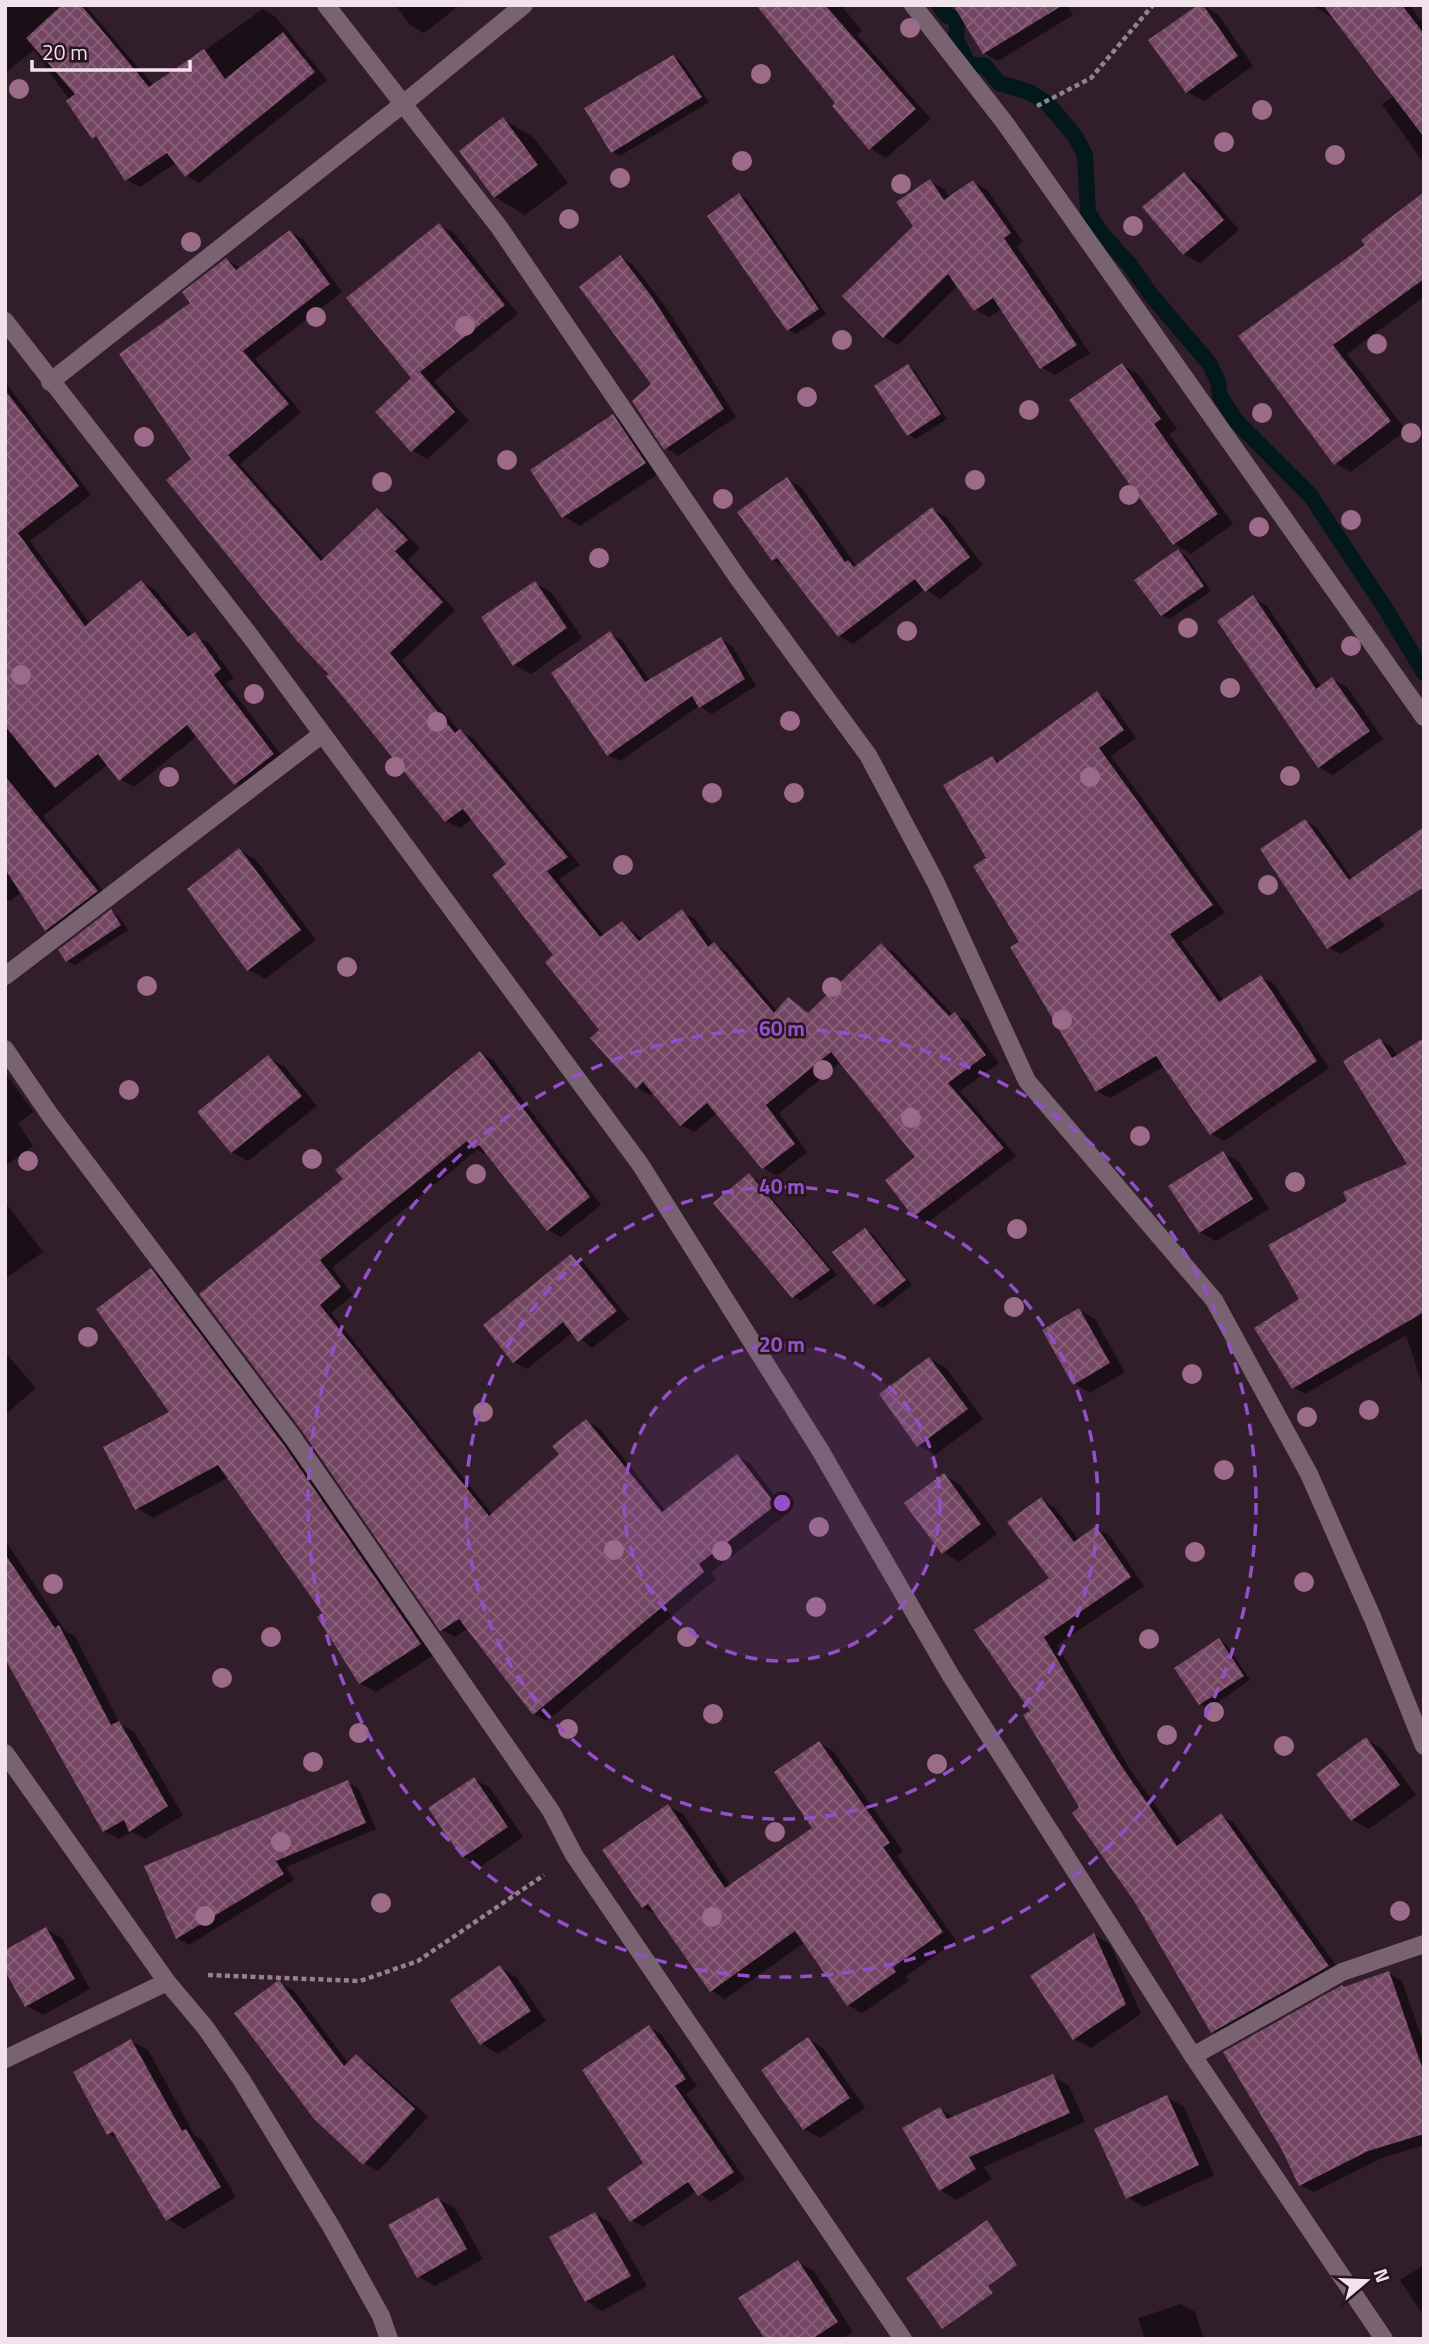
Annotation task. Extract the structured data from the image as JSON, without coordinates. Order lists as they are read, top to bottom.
{
  "scale_bar": "20 m",
  "north": "right",
  "rings": ["60 m", "40 m", "20 m"]
}
